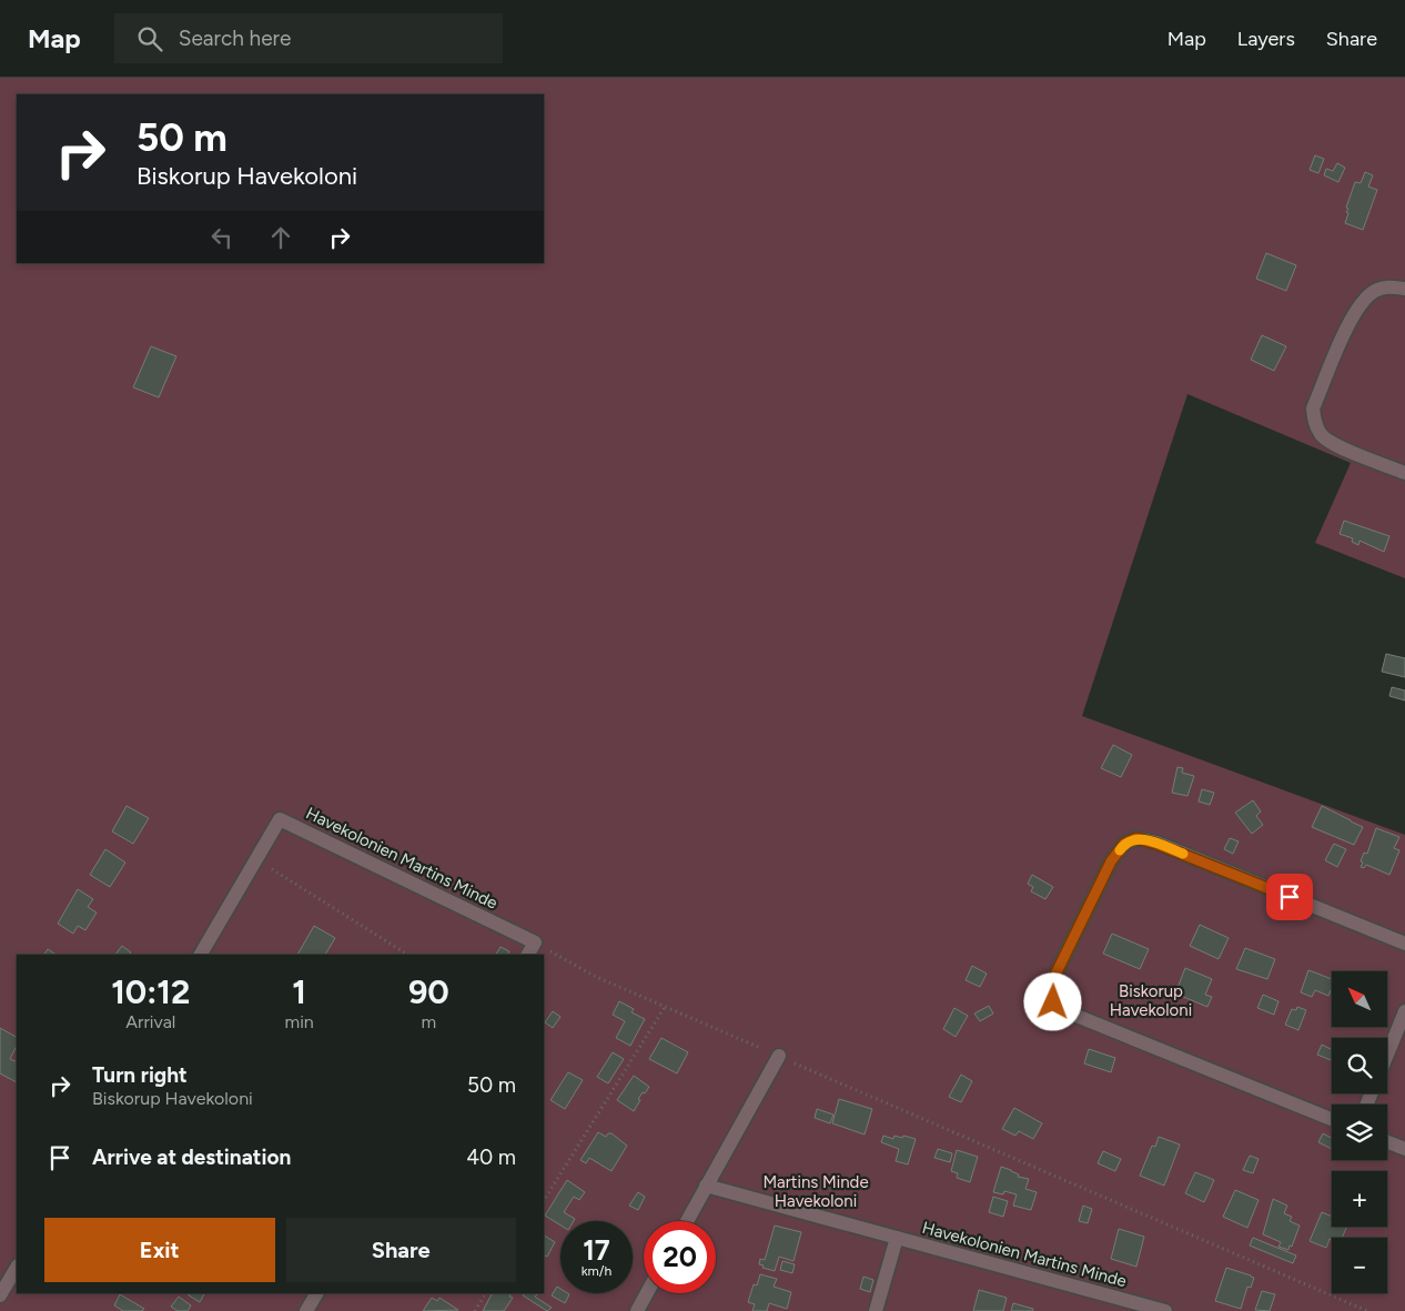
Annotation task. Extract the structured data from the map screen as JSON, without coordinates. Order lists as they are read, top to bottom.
{
  "streets": {
    "lane": ["Havekolonien Martins Minde"]
  },
  "parks": ["Biskorup Havekoloni", "Martins Minde Havekoloni"],
  "north": "top left",
  "page": {
    "header": "Map",
    "search": "Search here",
    "nav": ["Map", "Layers", "Share"],
    "turn": ["50 m", "Biskorup Havekoloni"],
    "eta": [
      "10:12",
      "Arrival",
      "1",
      "min",
      "90",
      "m"
    ],
    "map_buttons": ["+", "−"],
    "list": [
      {
        "name": "Turn right",
        "note": "Biskorup Havekoloni",
        "value": "50 m"
      },
      {
        "name": "Arrive at destination",
        "value": "40 m"
      }
    ],
    "buttons": ["Exit", "Share"],
    "speed": "17 km/h",
    "limit": "20"
  }
}
